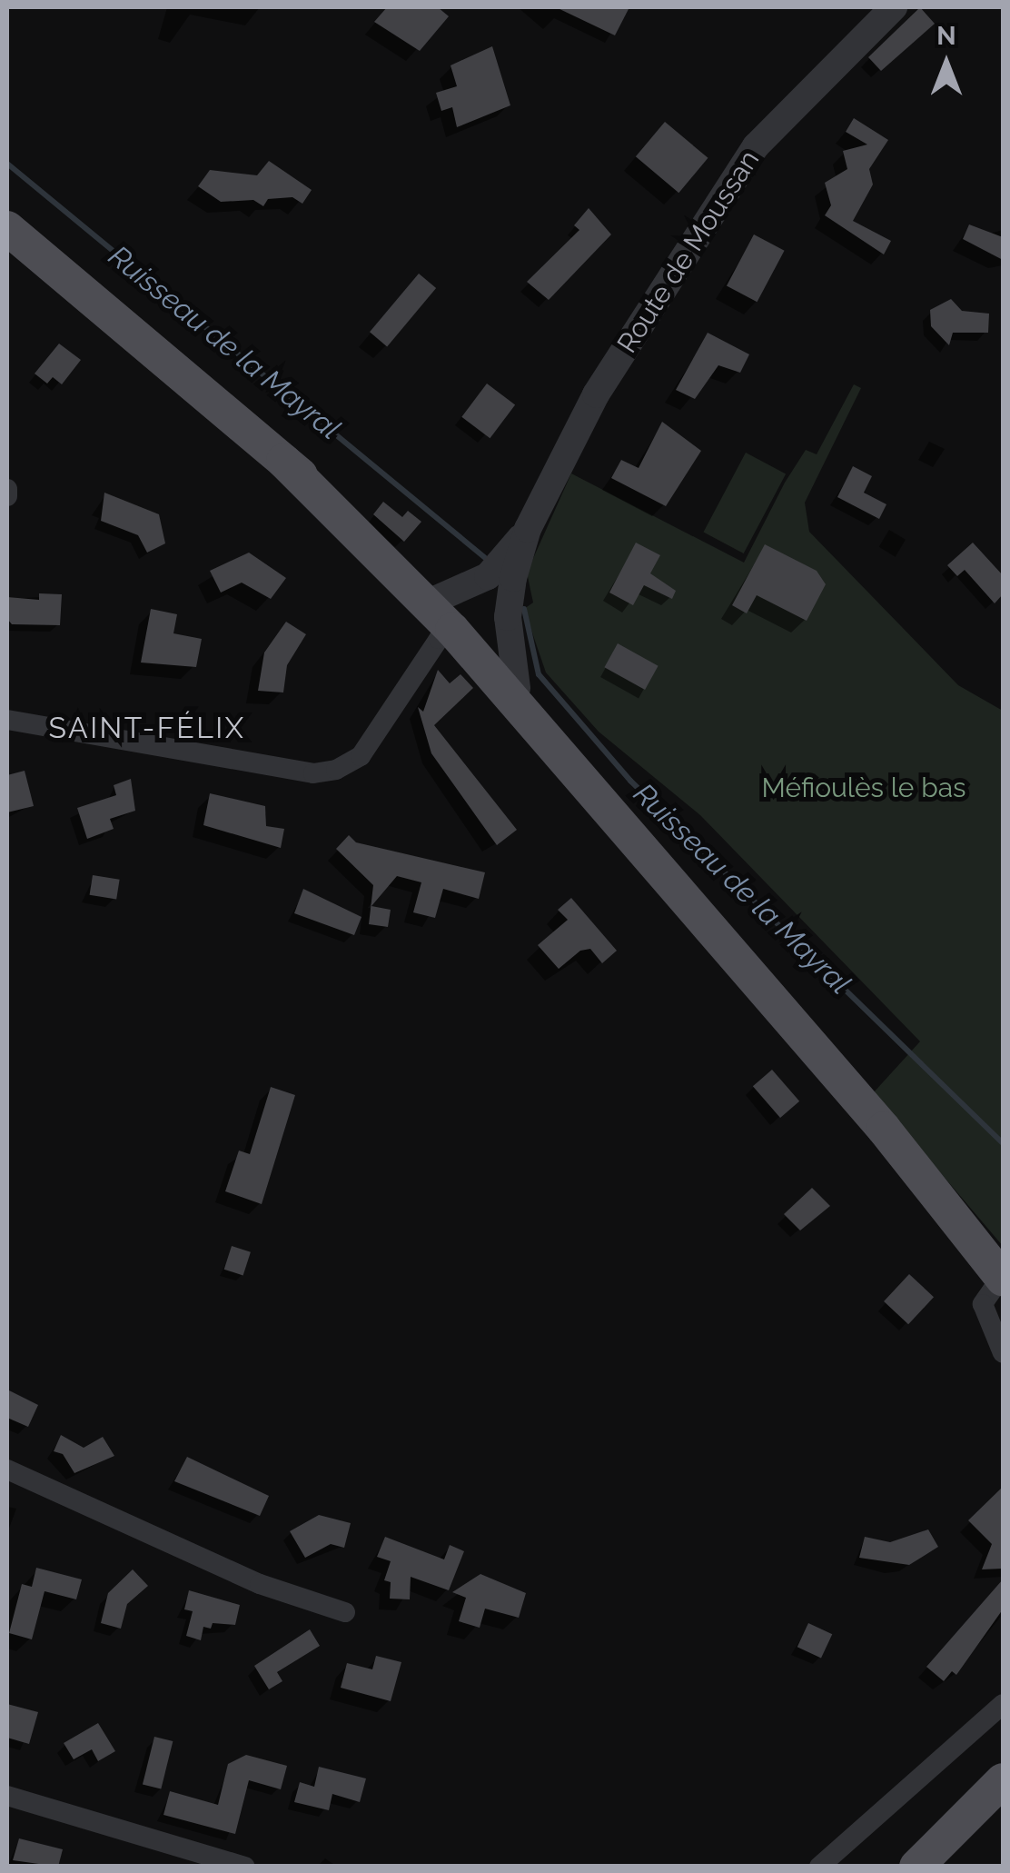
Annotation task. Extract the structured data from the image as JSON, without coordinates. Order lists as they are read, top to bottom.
{
  "streets": {
    "street": ["Route de Moussan"]
  },
  "districts": ["SAINT-FÉLIX"],
  "water": ["Ruisseau de la Mayral"],
  "parks": ["Méfioulès le bas"],
  "north": "top"
}
